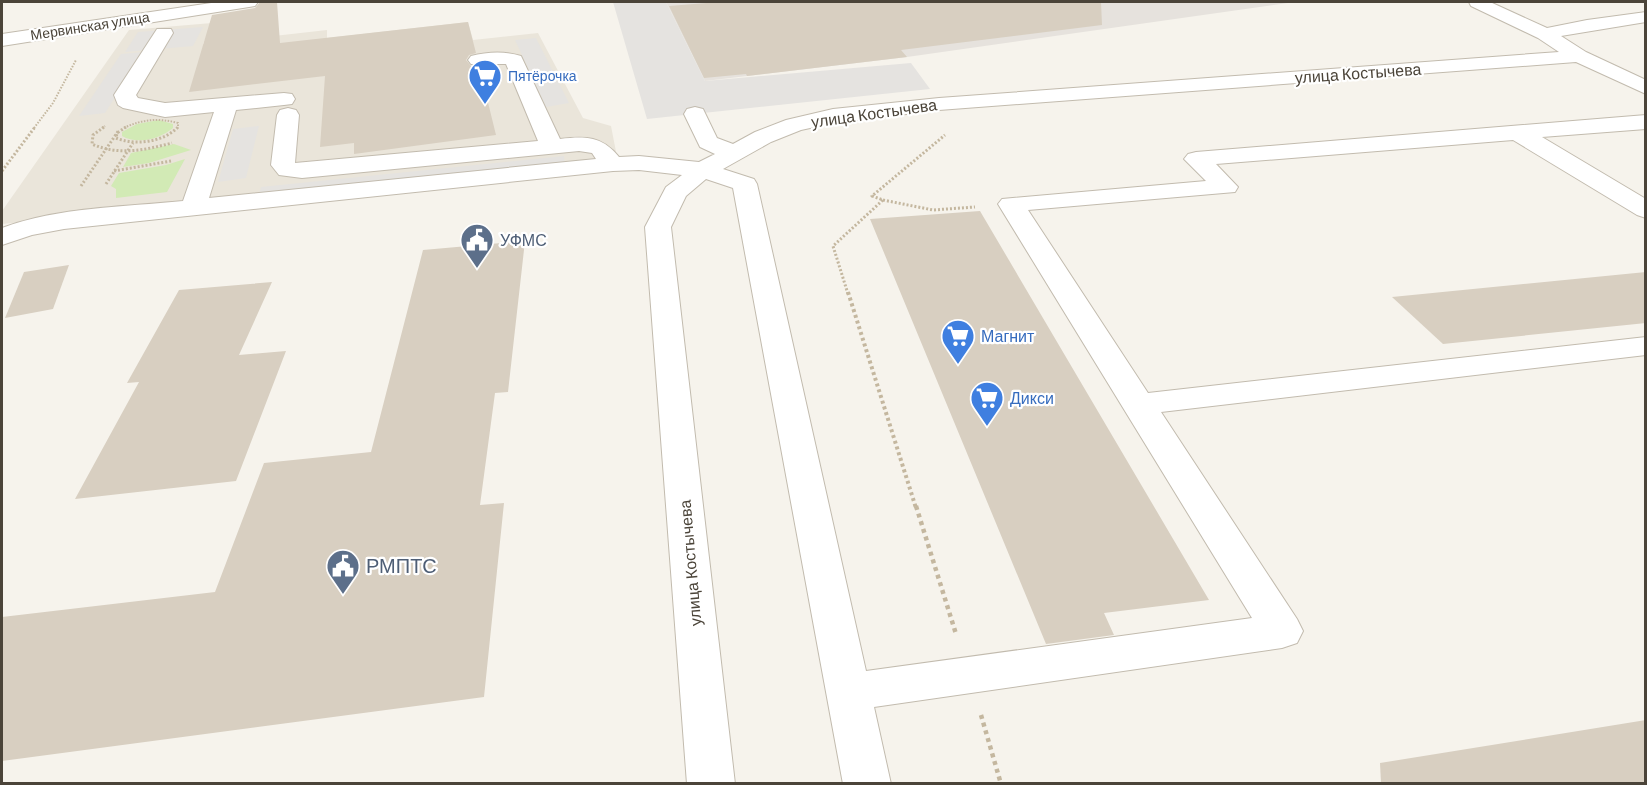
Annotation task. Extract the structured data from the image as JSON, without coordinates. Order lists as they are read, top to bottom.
{
  "streets": {
    "street": ["Мервинская улица", "улица Костычева"]
  },
  "places": {
    "supermarket": ["Пятёрочка", "Магнит", "Дикси"],
    "public building": ["УФМС", "РМПТС"]
  }
}
